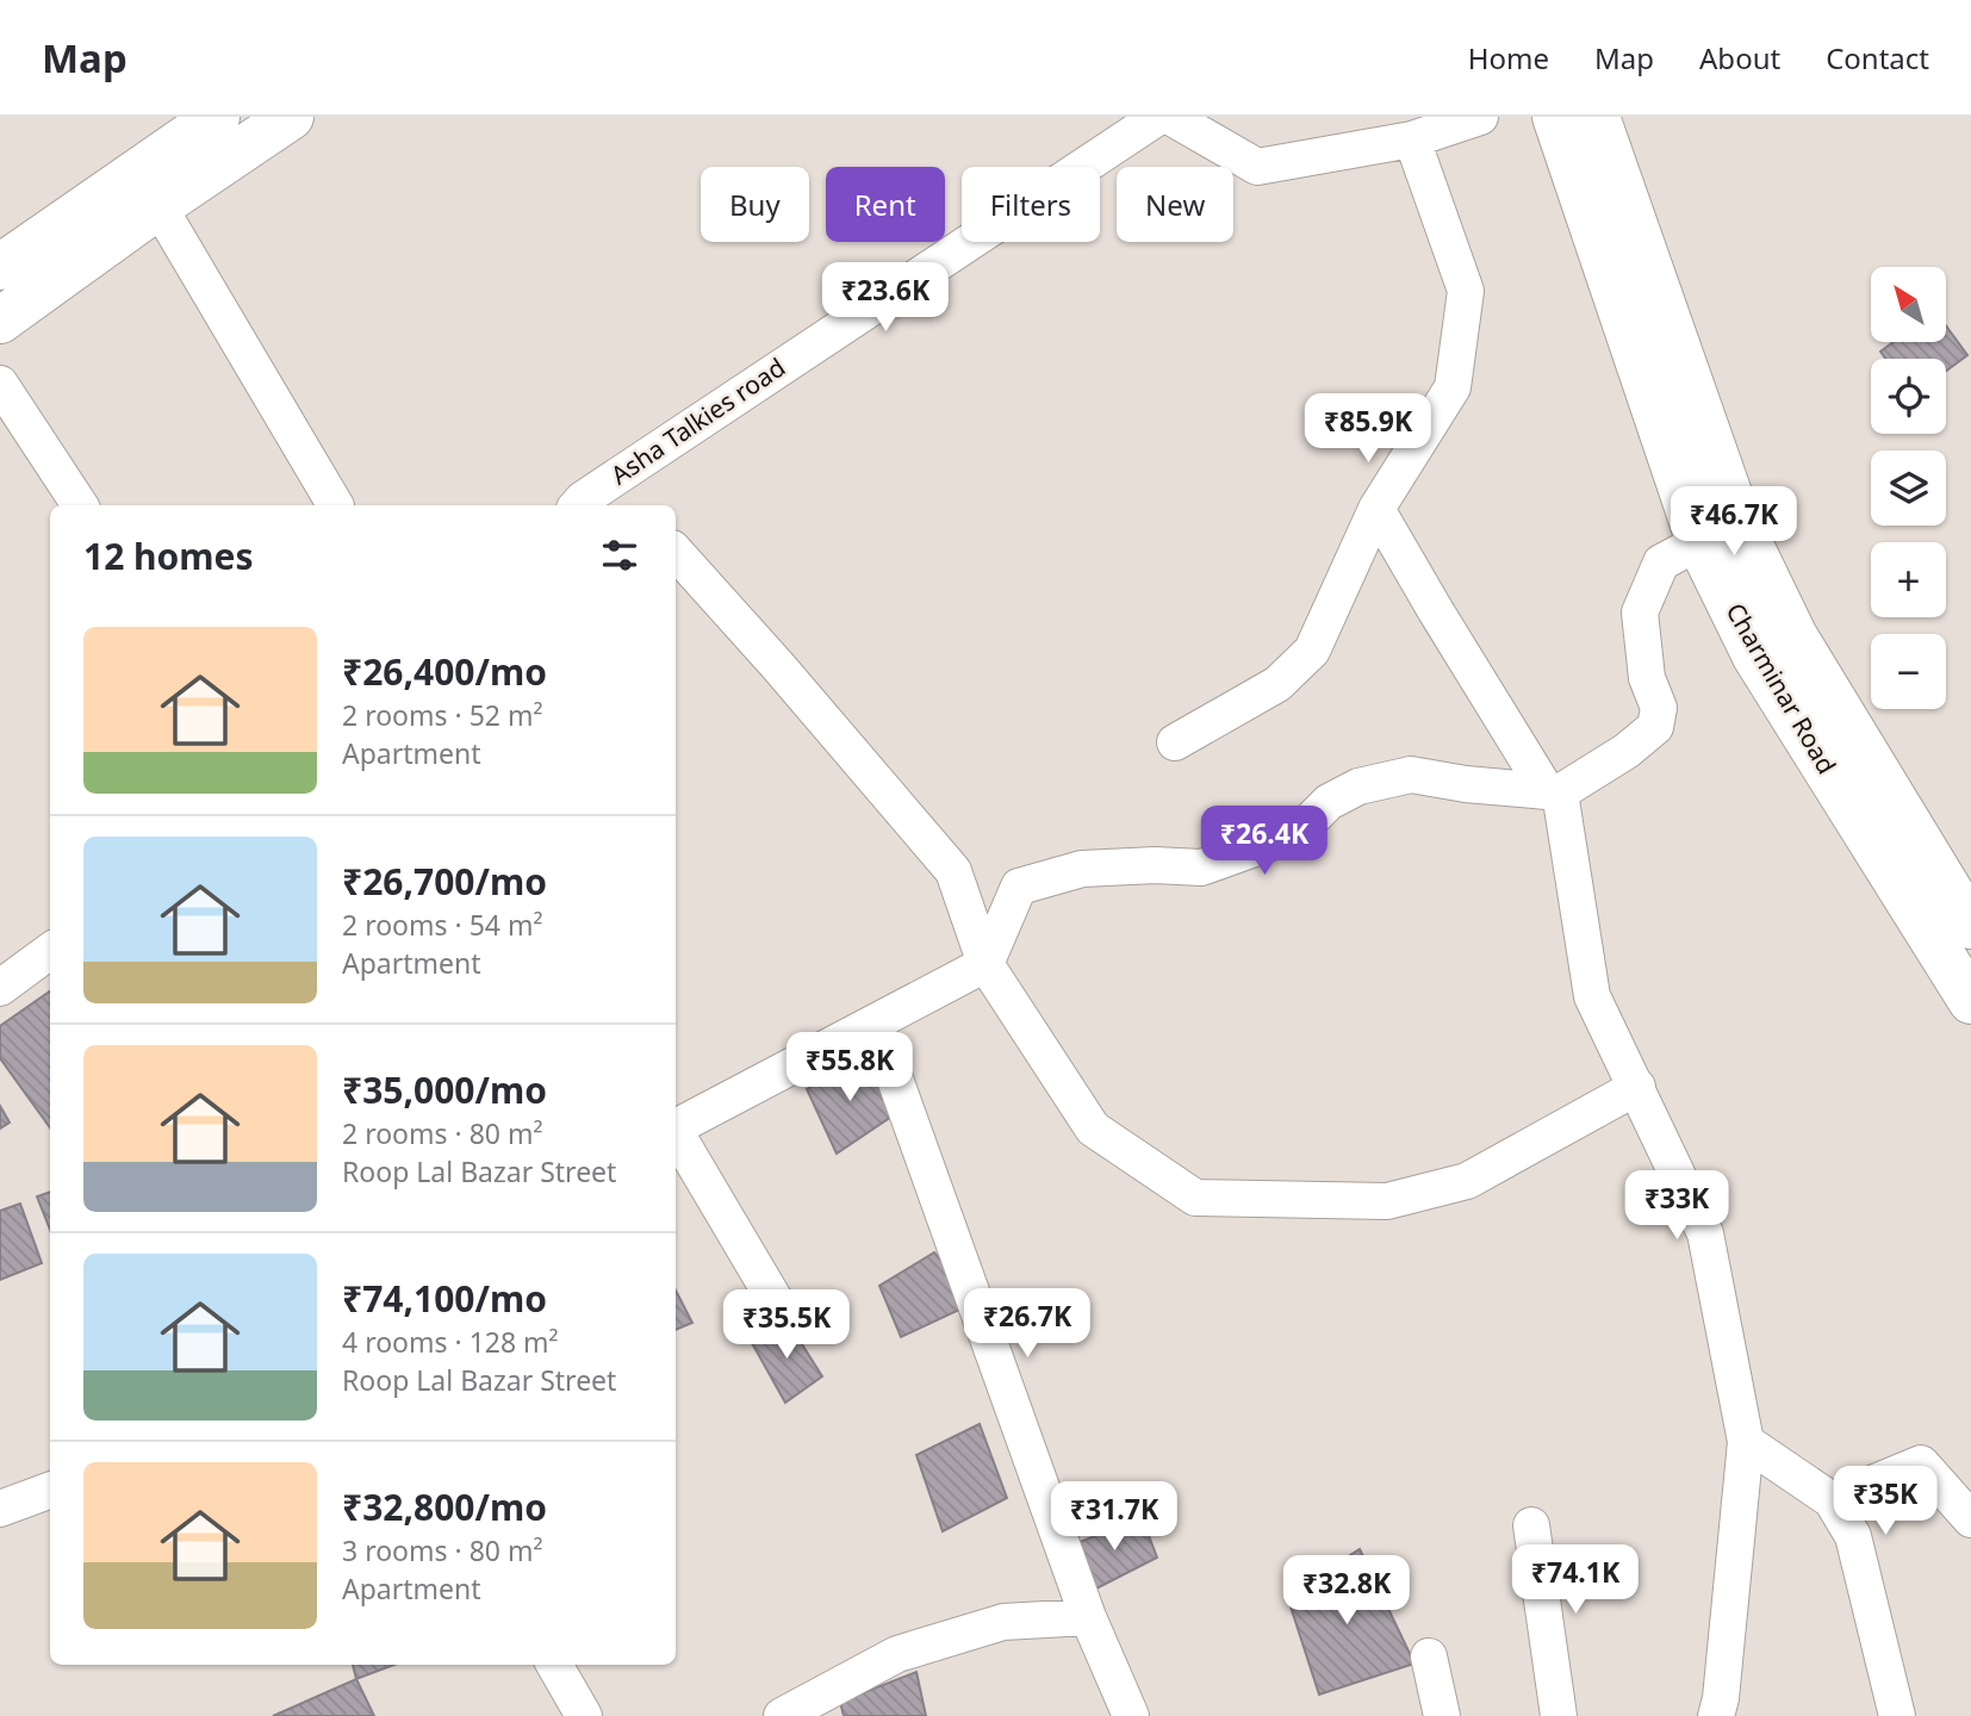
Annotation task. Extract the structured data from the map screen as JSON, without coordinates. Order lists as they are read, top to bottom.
{
  "streets": {
    "main road": ["Charminar Road"],
    "street": ["Asha Talkies road"]
  },
  "north": "top left",
  "page": {
    "header": "Map",
    "nav": [
      "Home",
      "Map",
      "About",
      "Contact"
    ],
    "chip": [
      "Buy",
      "Rent",
      "Filters",
      "New"
    ],
    "price": [
      "₹23.6K",
      "₹85.9K",
      "₹46.7K",
      "₹26.4K",
      "₹55.8K",
      "₹33K",
      "₹26.7K",
      "₹35.5K",
      "₹35K",
      "₹31.7K",
      "₹74.1K",
      "₹32.8K"
    ],
    "map_buttons": ["+", "−"],
    "heading": "12 homes",
    "list": [
      {
        "name": "₹26,400/mo",
        "note": "2 rooms · 52 m² · Apartment"
      },
      {
        "name": "₹26,700/mo",
        "note": "2 rooms · 54 m² · Apartment"
      },
      {
        "name": "₹35,000/mo",
        "note": "2 rooms · 80 m² · Roop Lal Bazar Street"
      },
      {
        "name": "₹74,100/mo",
        "note": "4 rooms · 128 m² · Roop Lal Bazar Street"
      },
      {
        "name": "₹32,800/mo",
        "note": "3 rooms · 80 m² · Apartment"
      }
    ]
  }
}
